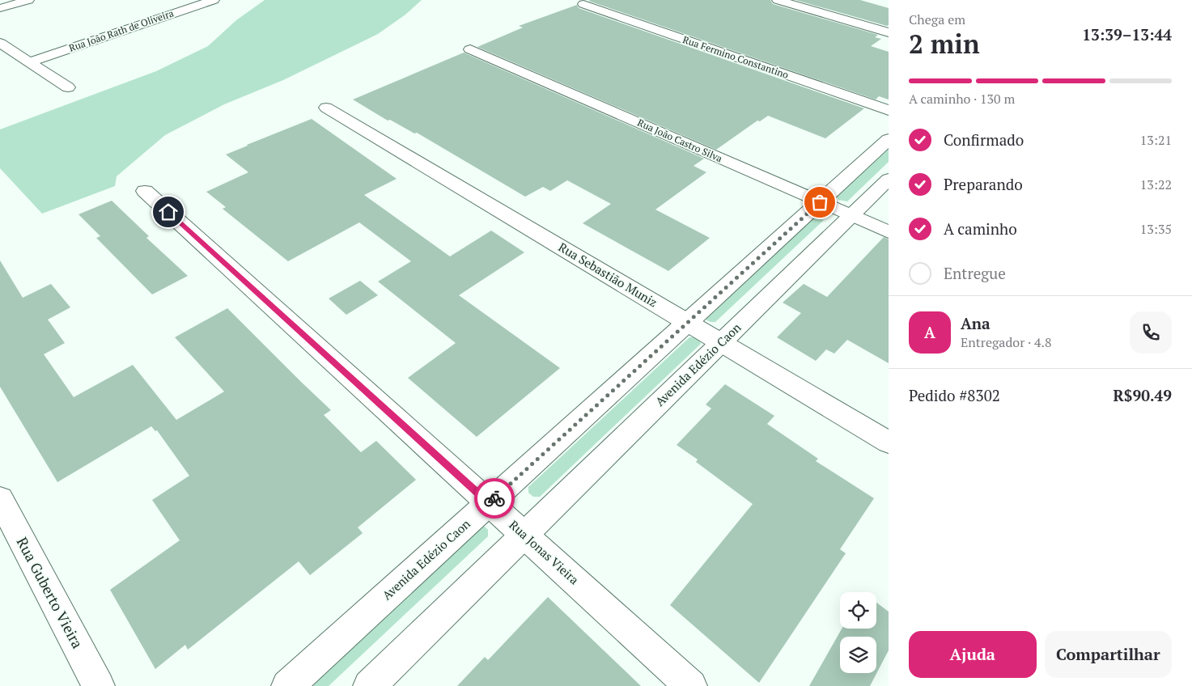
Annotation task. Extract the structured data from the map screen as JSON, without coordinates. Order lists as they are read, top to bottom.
{
  "streets": {
    "street": [
      "Rua João Rath de Oliveira",
      "Rua Fermino Constantino",
      "Rua João Castro Silva",
      "Rua Sebastião Muniz",
      "Avenida Edézio Caon",
      "Rua Jonas Vieira",
      "Rua Guberto Vieira"
    ]
  },
  "crossings": [
    ["Rua João Castro Silva", "Avenida Edézio Caon"],
    ["Rua Sebastião Muniz", "Avenida Edézio Caon"],
    ["Avenida Edézio Caon", "Rua Jonas Vieira"]
  ],
  "page": {
    "heading": ["2 min", "Chega em", "13:39–13:44"],
    "panel": [
      "Ana",
      "Entregador · 4.8",
      "Pedido #8302",
      "R$90.49"
    ],
    "bar": "A caminho · 130 m",
    "list": [
      ["Confirmado", "13:21"],
      ["Preparando", "13:22"],
      ["A caminho", "13:35"],
      "Entregue"
    ],
    "round": "A",
    "buttons": ["Ajuda", "Compartilhar"]
  }
}
